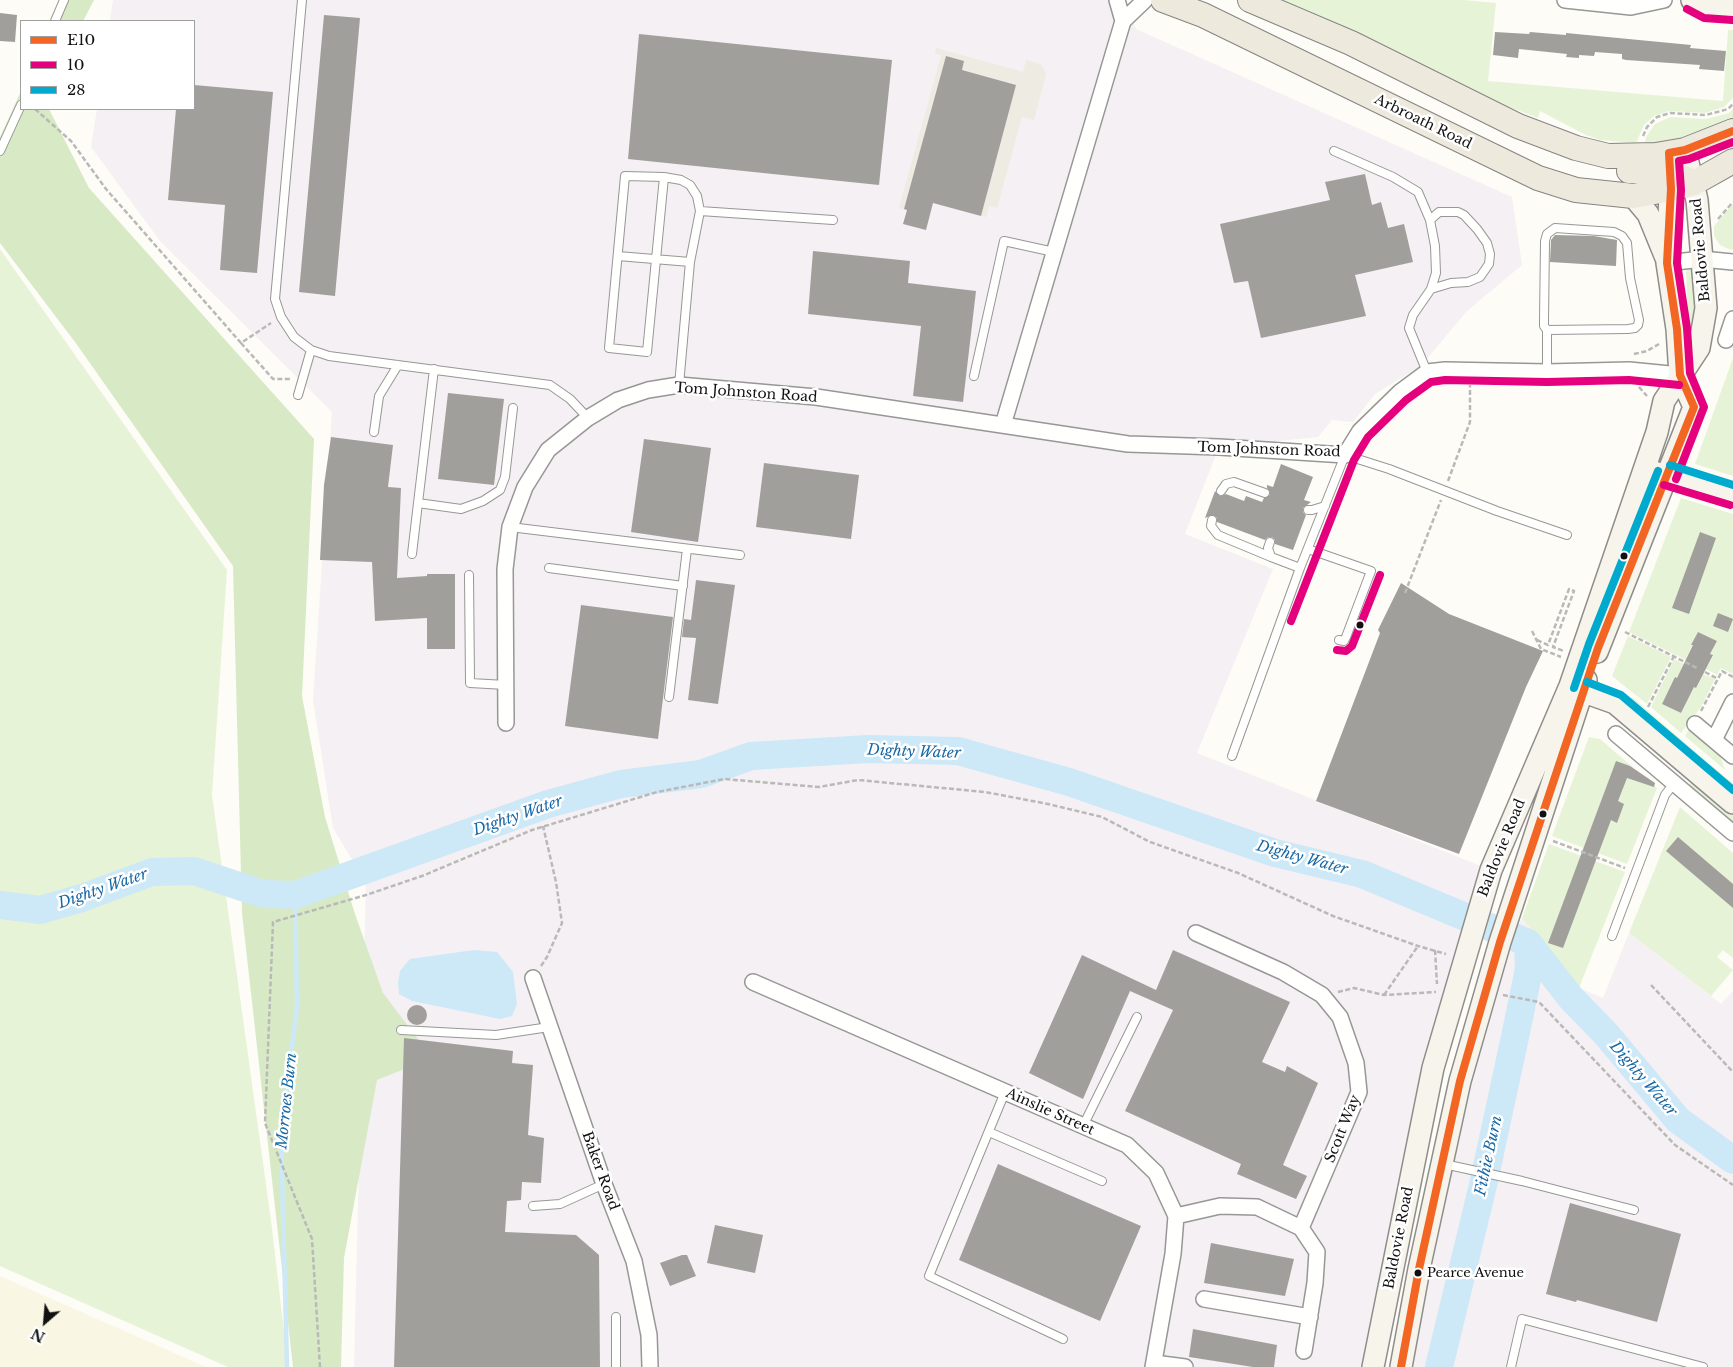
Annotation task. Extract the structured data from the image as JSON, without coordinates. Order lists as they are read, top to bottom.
{
  "streets": {
    "main road": ["Arbroath Road", "Baldovie Road"],
    "street": [
      "Tom Johnston Road",
      "Ainslie Street",
      "Scott Way",
      "Baker Road"
    ]
  },
  "crossings": [
    ["Arbroath Road", "Baldovie Road"]
  ],
  "water": ["Dighty Water", "Morroes Burn", "Fithie Burn"],
  "places": ["Pearce Avenue"],
  "lines": ["transit line 10", "transit line E10", "transit line 28"],
  "legend": ["E10", "10", "28"],
  "north": "bottom left"
}
